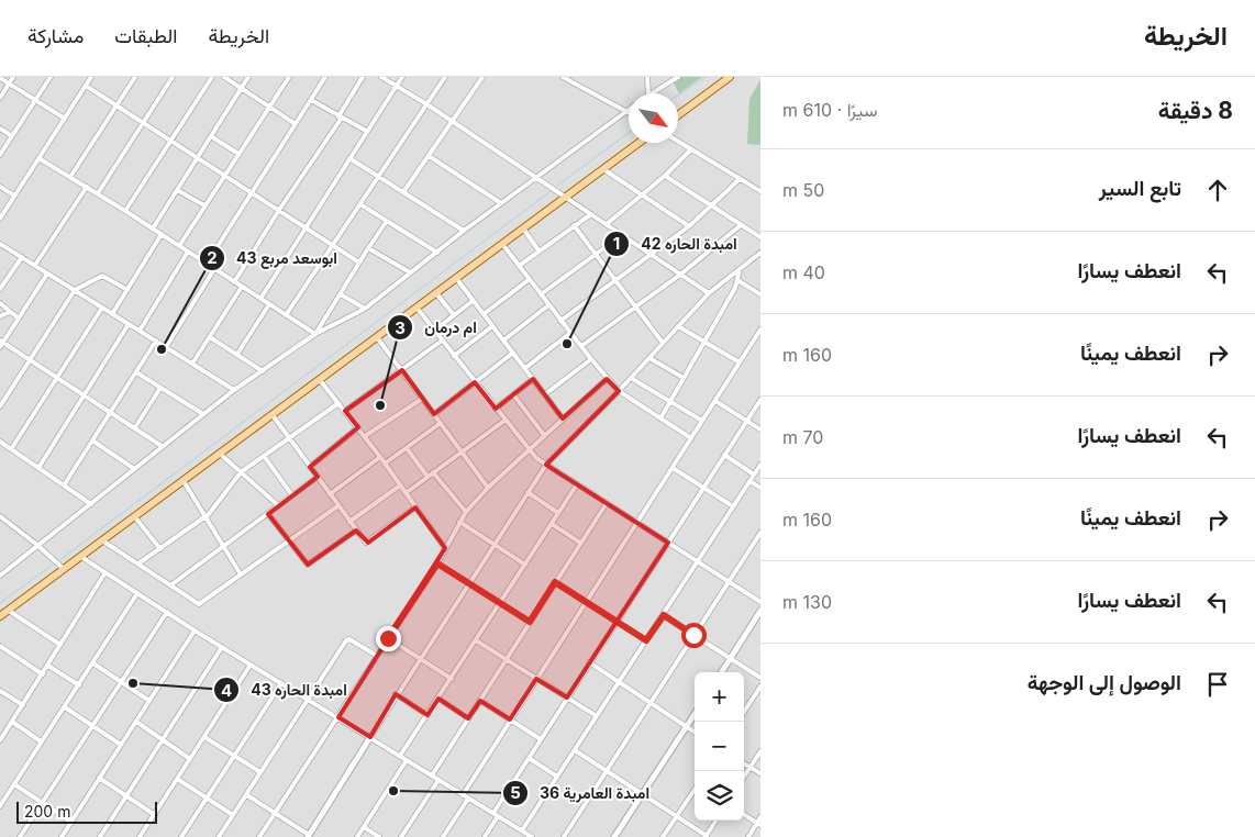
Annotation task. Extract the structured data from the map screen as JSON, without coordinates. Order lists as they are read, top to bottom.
{
  "places": [
    "امبدة الحاره 42",
    "ابوسعد مربع 43",
    "ام درمان",
    "امبدة الحاره 43",
    "امبدة العامرية 36"
  ],
  "scale_bar": "200 m",
  "north": "bottom right",
  "page": {
    "header": "الخريطة",
    "nav": ["الخريطة", "الطبقات", "مشاركة"],
    "heading": ["8 دقيقة", "سيرًا · 610 m"],
    "list": [
      ["تابع السير", "50 m"],
      ["انعطف يسارًا", "40 m"],
      ["انعطف يمينًا", "160 m"],
      ["انعطف يسارًا", "70 m"],
      ["انعطف يمينًا", "160 m"],
      ["انعطف يسارًا", "130 m"],
      "الوصول إلى الوجهة"
    ],
    "map_buttons": ["+", "−"],
    "scale": "200 m"
  }
}
